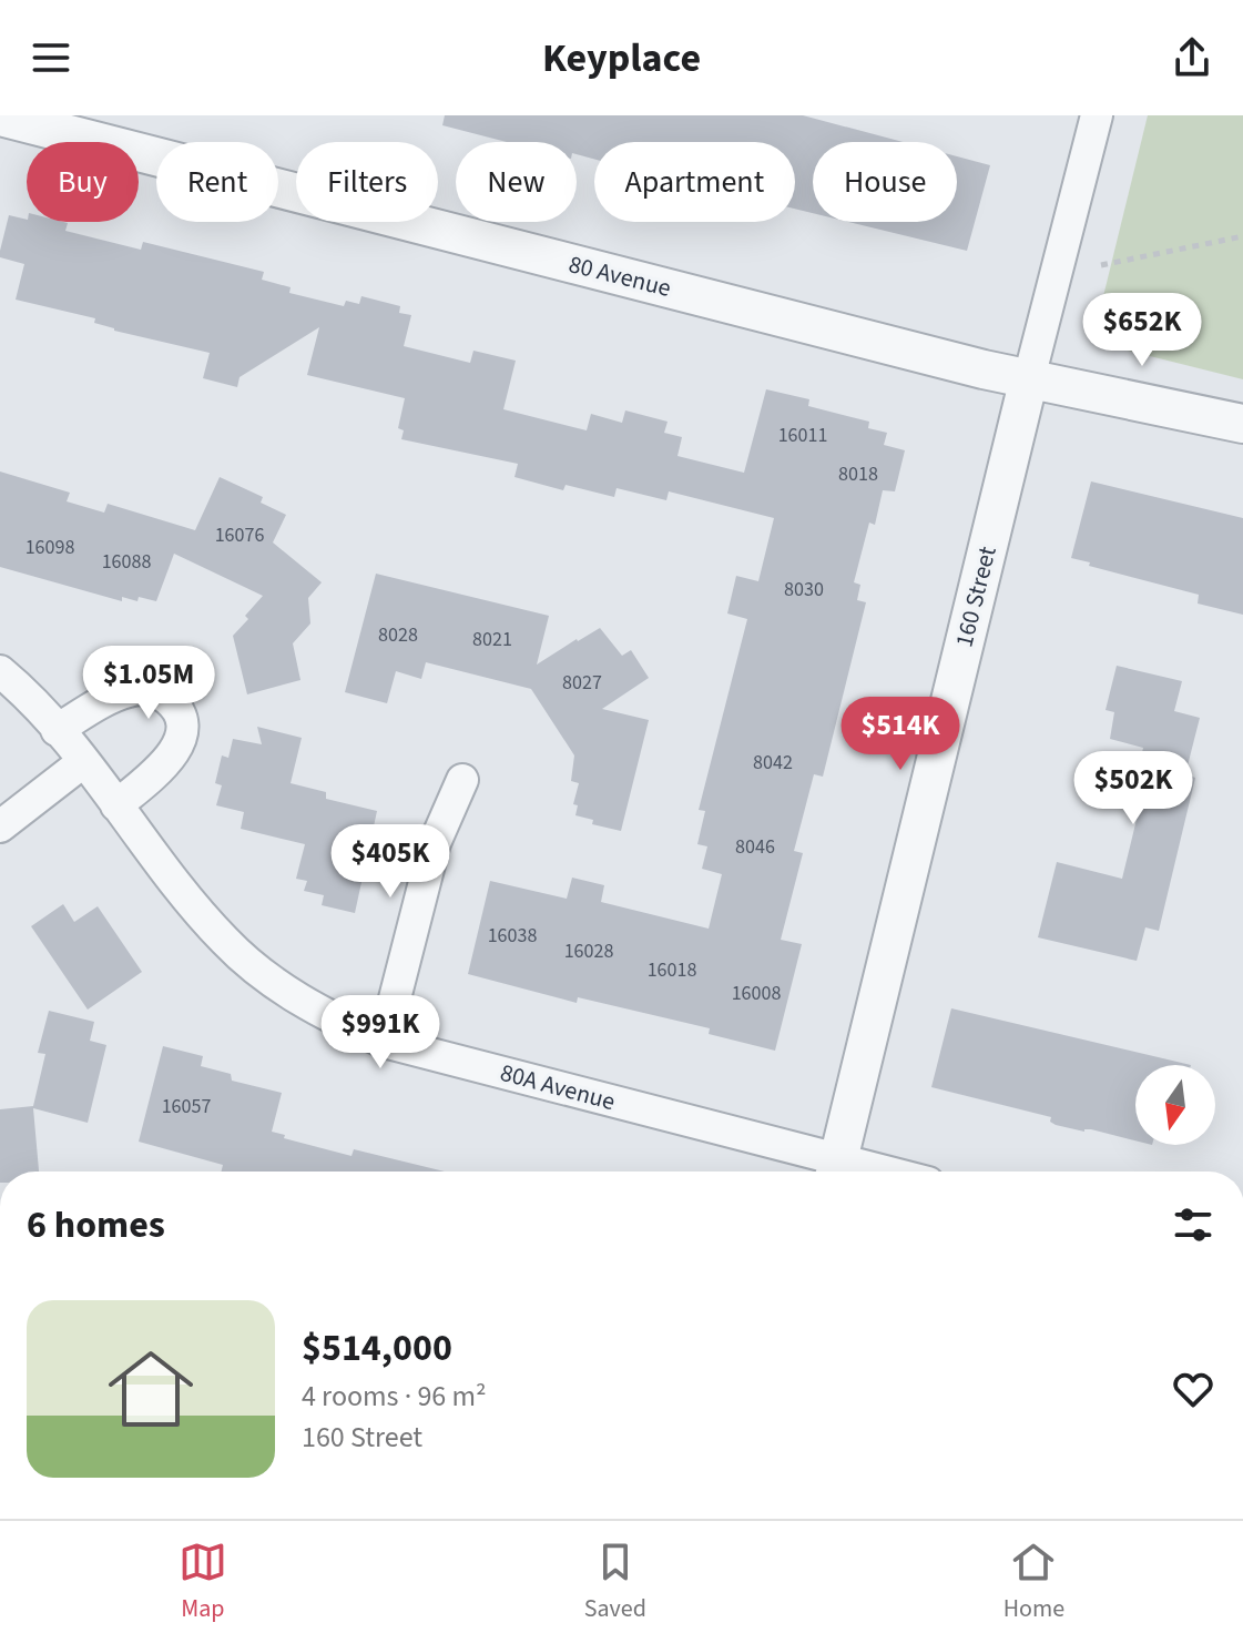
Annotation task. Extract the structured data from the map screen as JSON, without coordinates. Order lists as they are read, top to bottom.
{
  "streets": {
    "street": ["80 Avenue", "160 Street", "80A Avenue"]
  },
  "crossings": [
    ["80 Avenue", "160 Street"],
    ["160 Street", "80A Avenue"]
  ],
  "house_numbers": [
    "16011",
    "8018",
    "16076",
    "16098",
    "16088",
    "8030",
    "8028",
    "8021",
    "8027",
    "8042",
    "8046",
    "16038",
    "16028",
    "16018",
    "16008",
    "16057"
  ],
  "north": "bottom",
  "page": {
    "header": "Keyplace",
    "chip": [
      "Buy",
      "Rent",
      "Filters",
      "New",
      "Apartment",
      "House"
    ],
    "price": [
      "$652K",
      "$1.05M",
      "$514K",
      "$502K",
      "$405K",
      "$991K"
    ],
    "heading": "6 homes",
    "list": [
      {
        "name": "$514,000",
        "note": "4 rooms · 96 m² · 160 Street"
      }
    ],
    "tabs": ["Map", "Saved", "Home"]
  }
}
